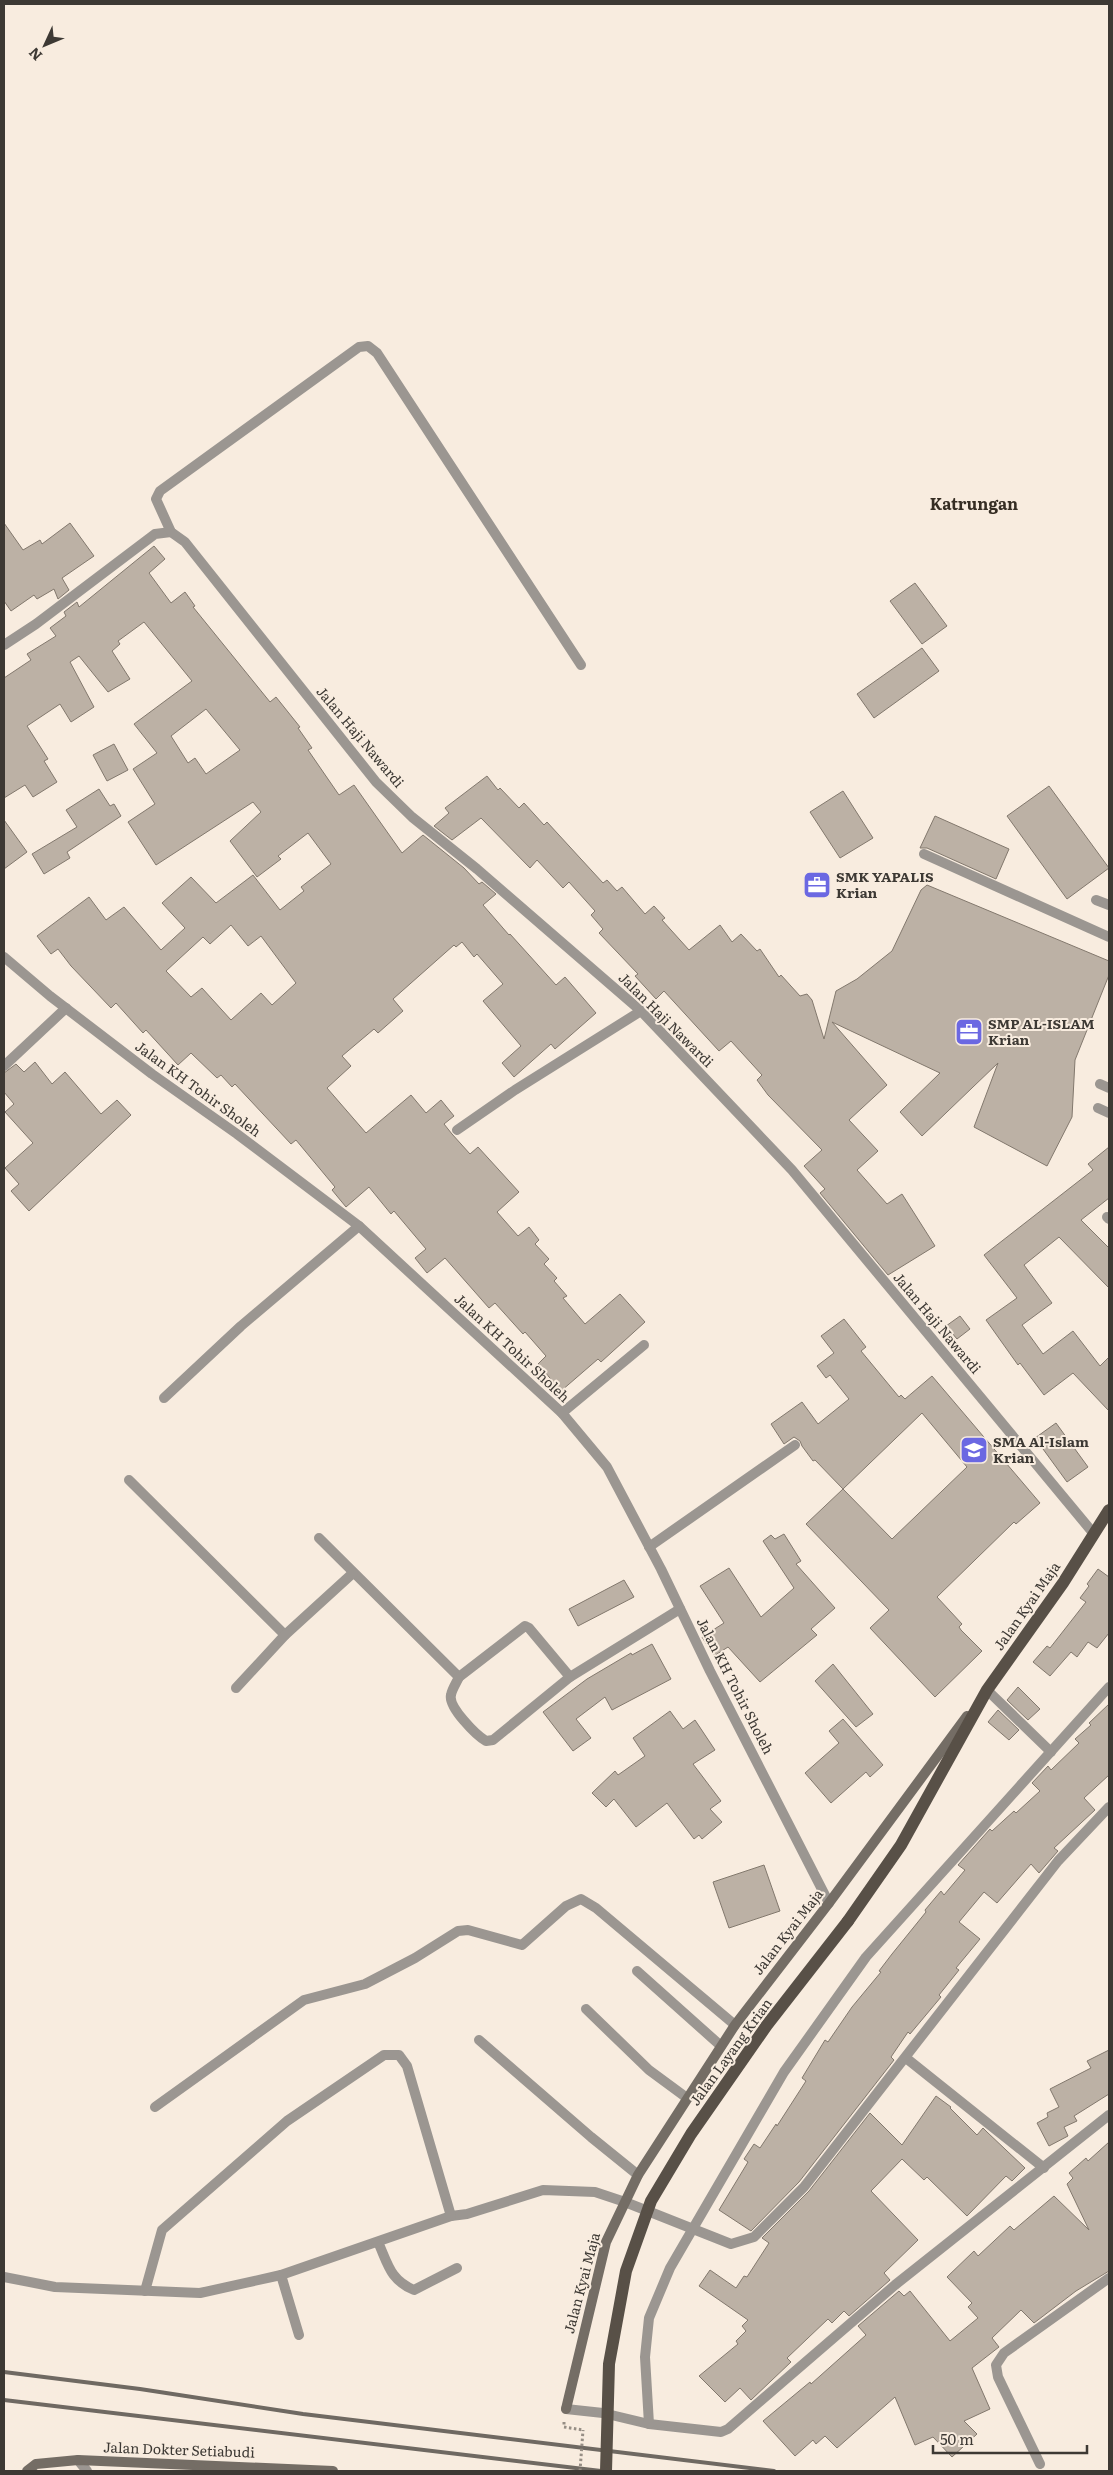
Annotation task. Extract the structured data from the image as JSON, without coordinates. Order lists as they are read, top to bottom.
{
  "streets": {
    "main road": ["Jalan Kyai Maja", "Jalan Layang Krian"],
    "street": ["Jalan Haji Nawardi", "Jalan KH Tohir Sholeh", "Jalan Dokter Setiabudi"]
  },
  "crossings": [
    ["Jalan Haji Nawardi", "Jalan Kyai Maja"],
    ["Jalan KH Tohir Sholeh", "Jalan Kyai Maja"],
    ["Jalan Kyai Maja", "Jalan Layang Krian"]
  ],
  "districts": ["Katrungan"],
  "places": {
    "office": ["SMK YAPALIS Krian", "SMP AL-ISLAM Krian"],
    "school or university": ["SMA Al-Islam Krian"]
  },
  "scale_bar": "50 m",
  "north": "bottom left"
}
